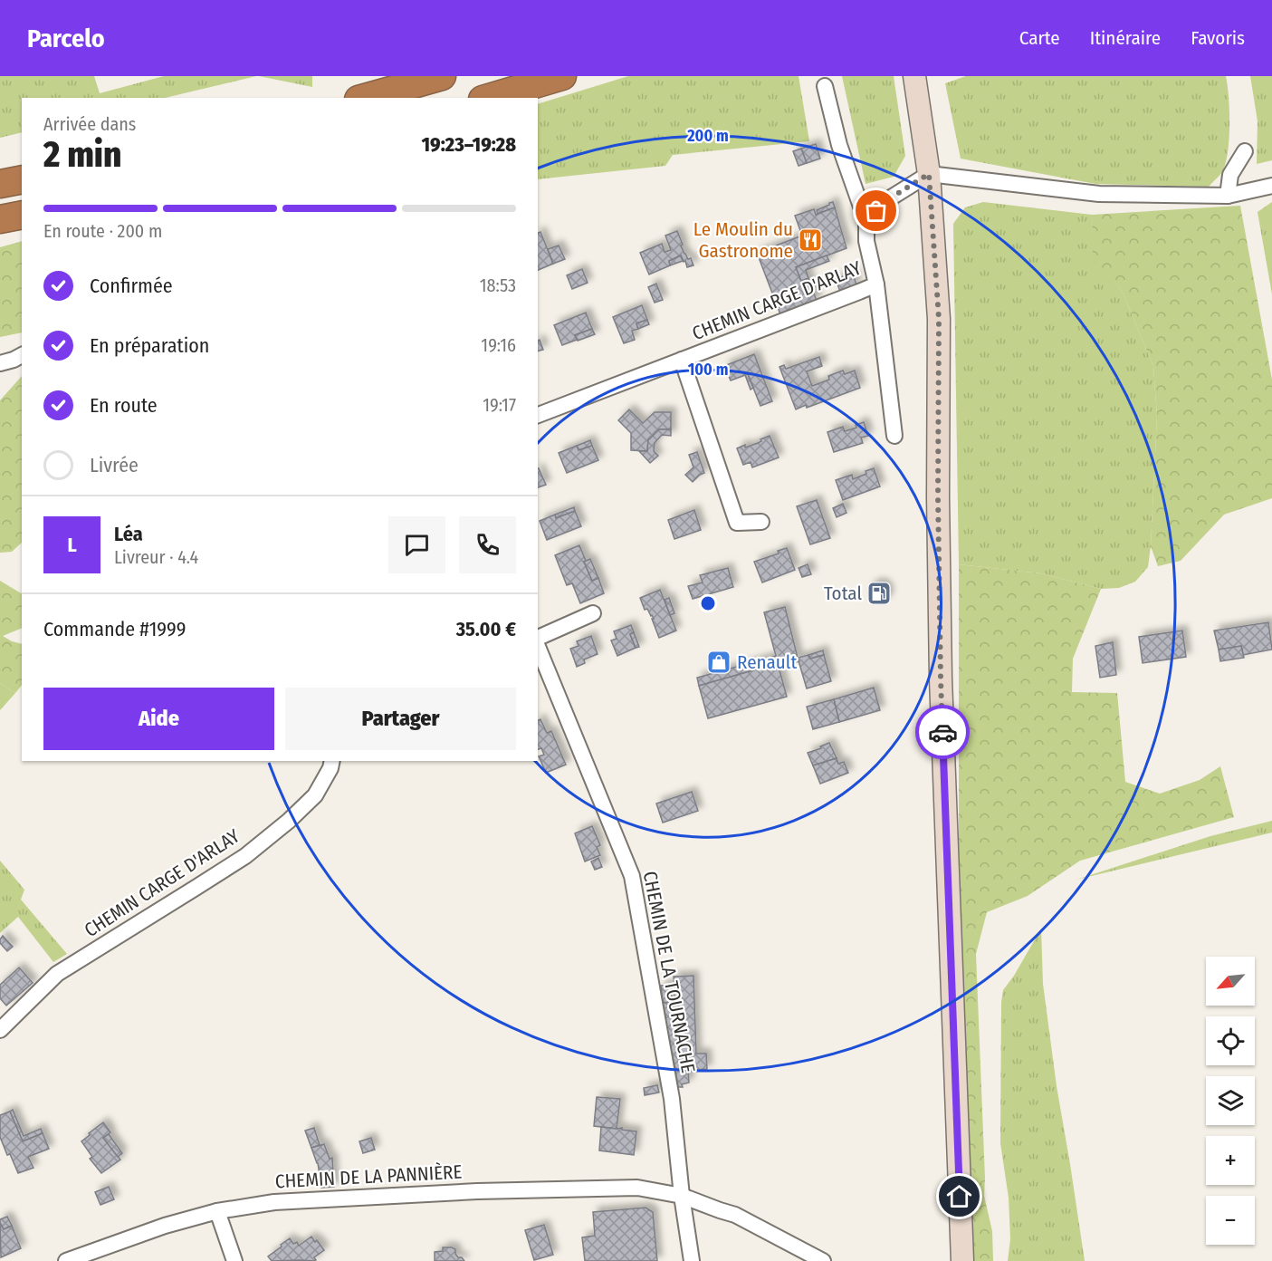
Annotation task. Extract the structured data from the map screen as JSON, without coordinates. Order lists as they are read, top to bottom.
{
  "streets": {
    "street": ["CHEMIN CARGE D'ARLAY", "CHEMIN DE LA TOURNACHE", "CHEMIN DE LA PANNIÈRE"]
  },
  "crossings": [
    ["CHEMIN DE LA TOURNACHE", "CHEMIN DE LA PANNIÈRE"]
  ],
  "places": {
    "restaurant": ["Le Moulin du Gastronome"],
    "fuel station": ["Total"],
    "shop": ["Renault"]
  },
  "north": "bottom left",
  "page": {
    "header": "Parcelo",
    "nav": ["Carte", "Itinéraire", "Favoris"],
    "heading": ["2 min", "Arrivée dans", "19:23–19:28"],
    "panel": [
      "Léa",
      "Livreur · 4.4",
      "Commande #1999",
      "35.00 €"
    ],
    "bar": "En route · 200 m",
    "list": [
      ["Confirmée", "18:53"],
      ["En préparation", "19:16"],
      ["En route", "19:17"],
      "Livrée"
    ],
    "round": "L",
    "buttons": ["Aide", "Partager"],
    "map_buttons": ["+", "−"]
  },
  "rings": ["200 m", "100 m"]
}
